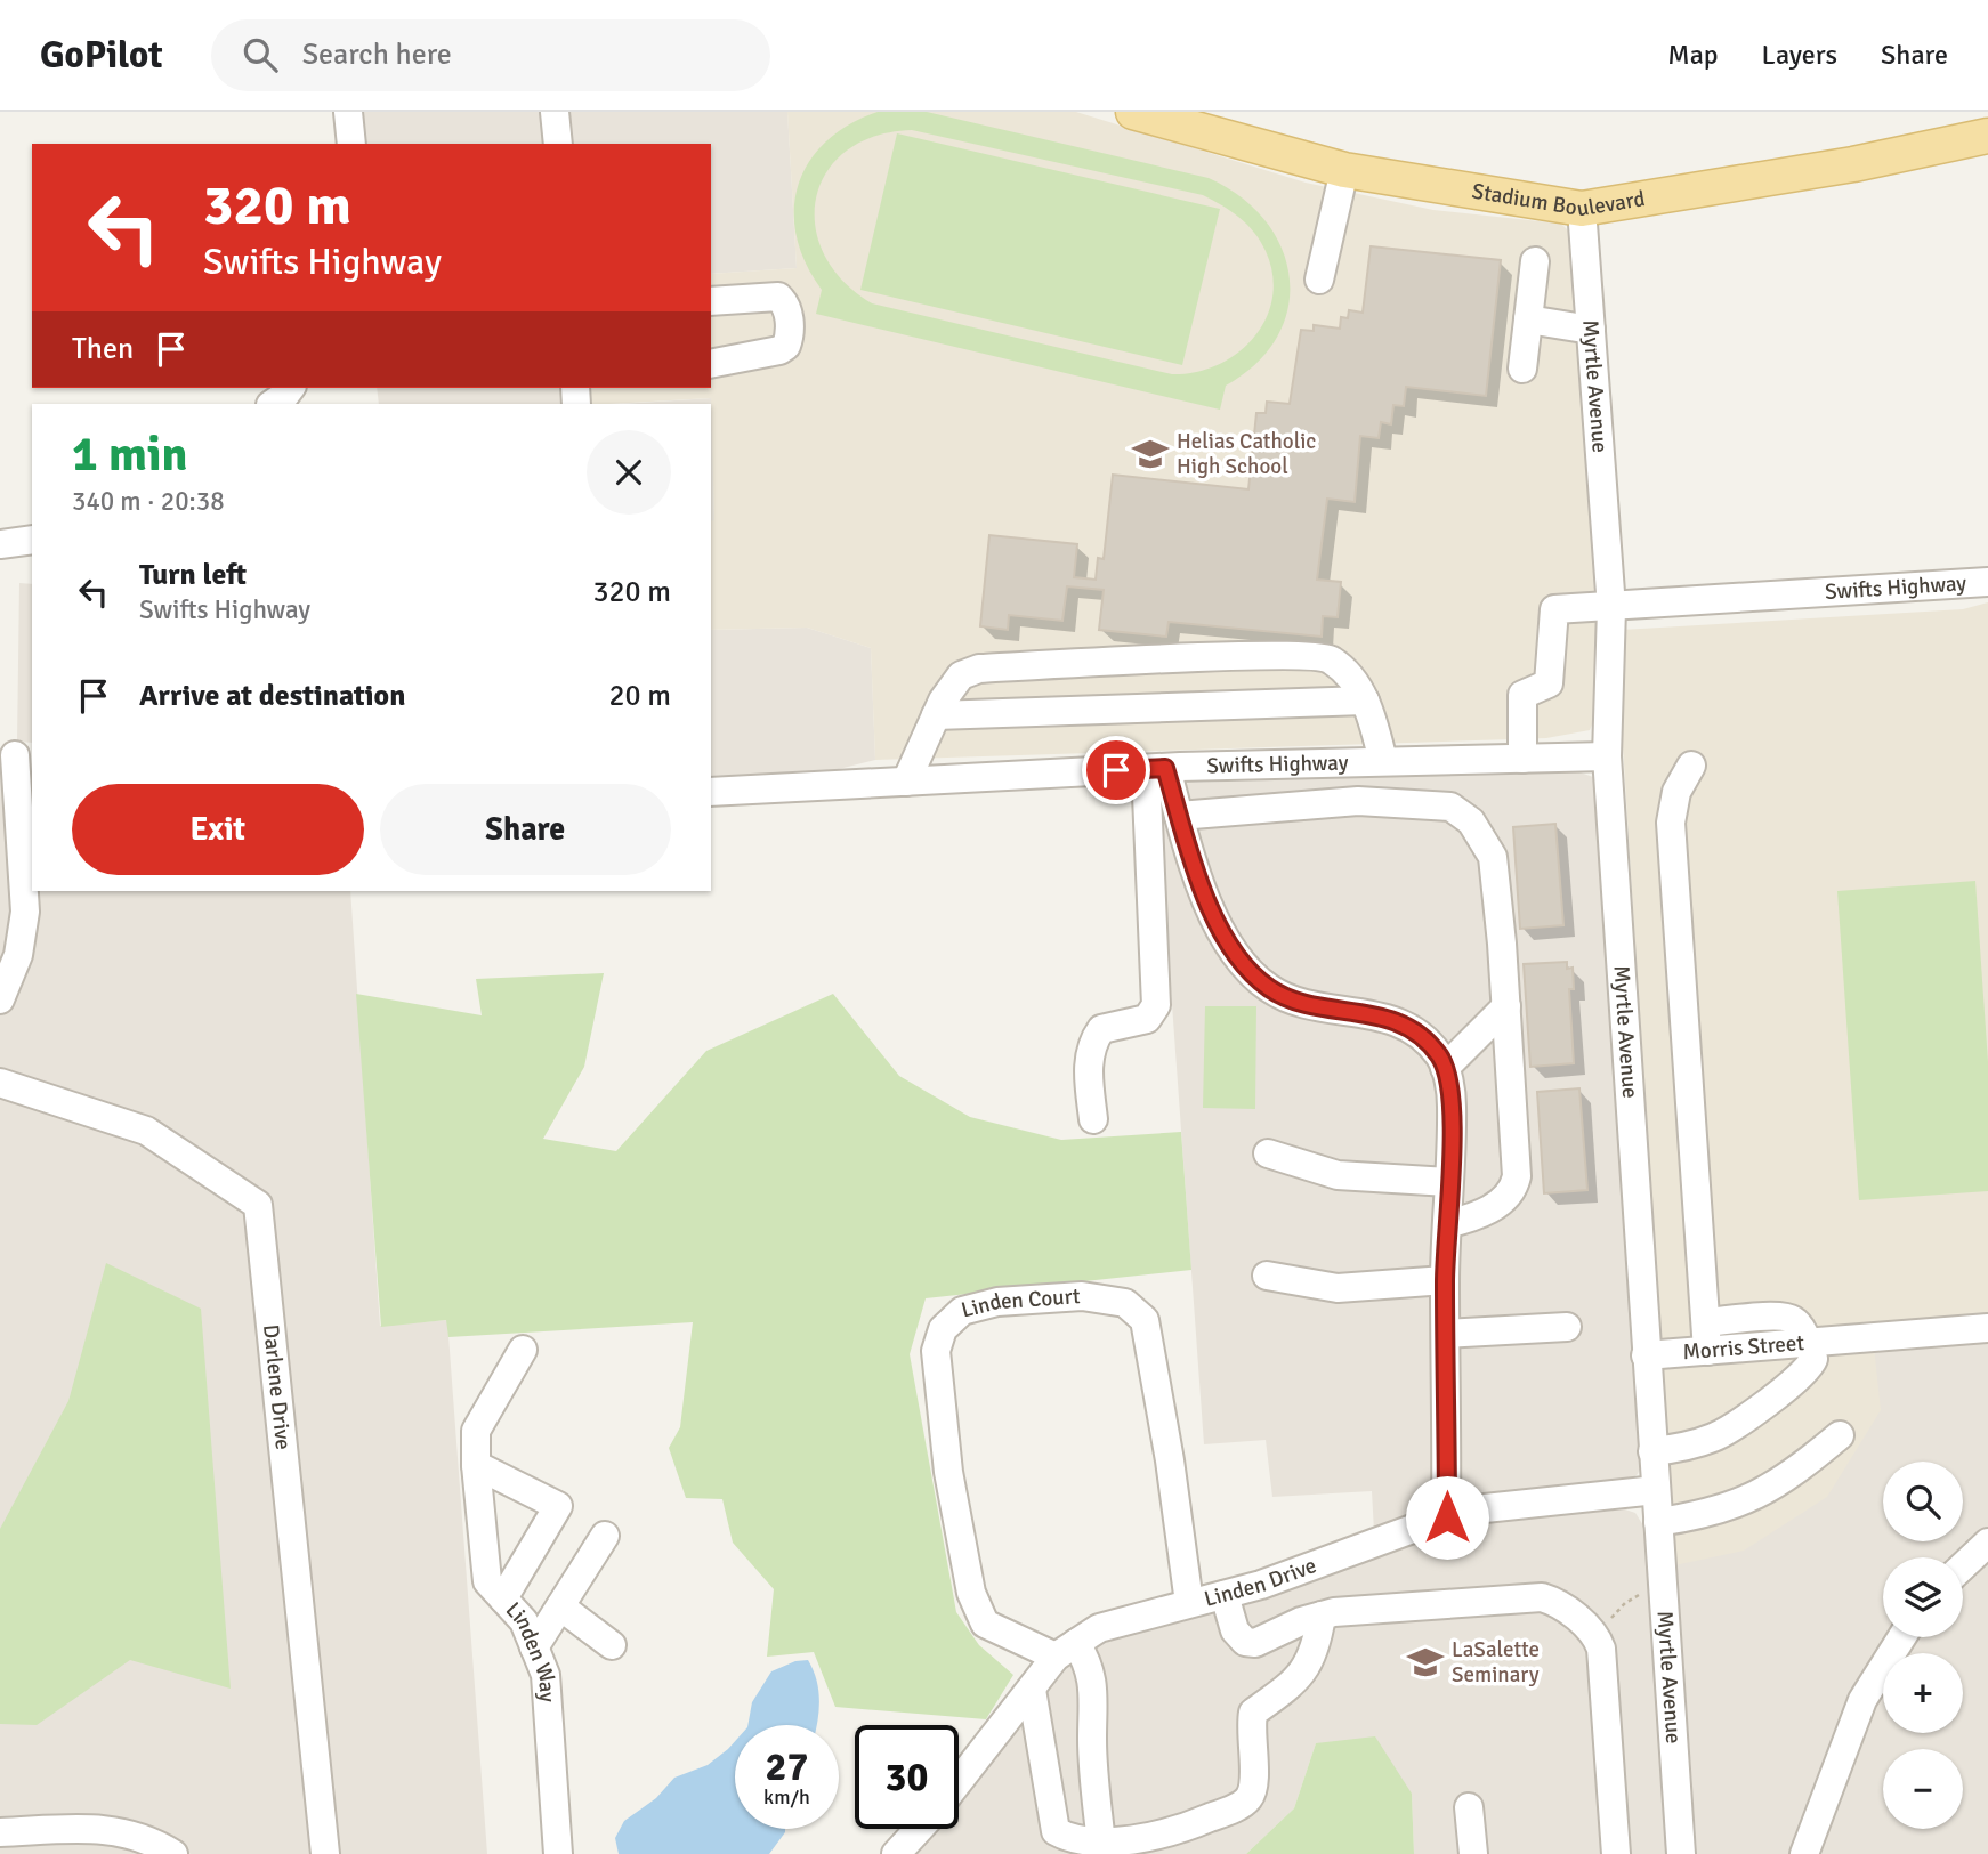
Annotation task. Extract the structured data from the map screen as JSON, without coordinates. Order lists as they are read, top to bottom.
{
  "streets": {
    "main road": ["Stadium Boulevard"],
    "street": [
      "Myrtle Avenue",
      "Swifts Highway",
      "Linden Court",
      "Morris Street",
      "Darlene Drive",
      "Linden Drive",
      "Linden Way"
    ]
  },
  "crossings": [
    ["Stadium Boulevard", "Myrtle Avenue"],
    ["Myrtle Avenue", "Swifts Highway"],
    ["Myrtle Avenue", "Morris Street"],
    ["Myrtle Avenue", "Linden Drive"],
    ["Linden Court", "Linden Drive"]
  ],
  "places": {
    "school or university": ["Helias Catholic High School", "LaSalette Seminary"]
  },
  "page": {
    "header": "GoPilot",
    "search": "Search here",
    "nav": ["Map", "Layers", "Share"],
    "turn": ["320 m", "Swifts Highway"],
    "then": "Then",
    "heading": ["1 min", "340 m · 20:38"],
    "list": [
      {
        "name": "Turn left",
        "note": "Swifts Highway",
        "value": "320 m"
      },
      {
        "name": "Arrive at destination",
        "value": "20 m"
      }
    ],
    "buttons": ["Exit", "Share"],
    "map_buttons": ["+", "−"],
    "speed": "27 km/h",
    "limit": "30"
  }
}
